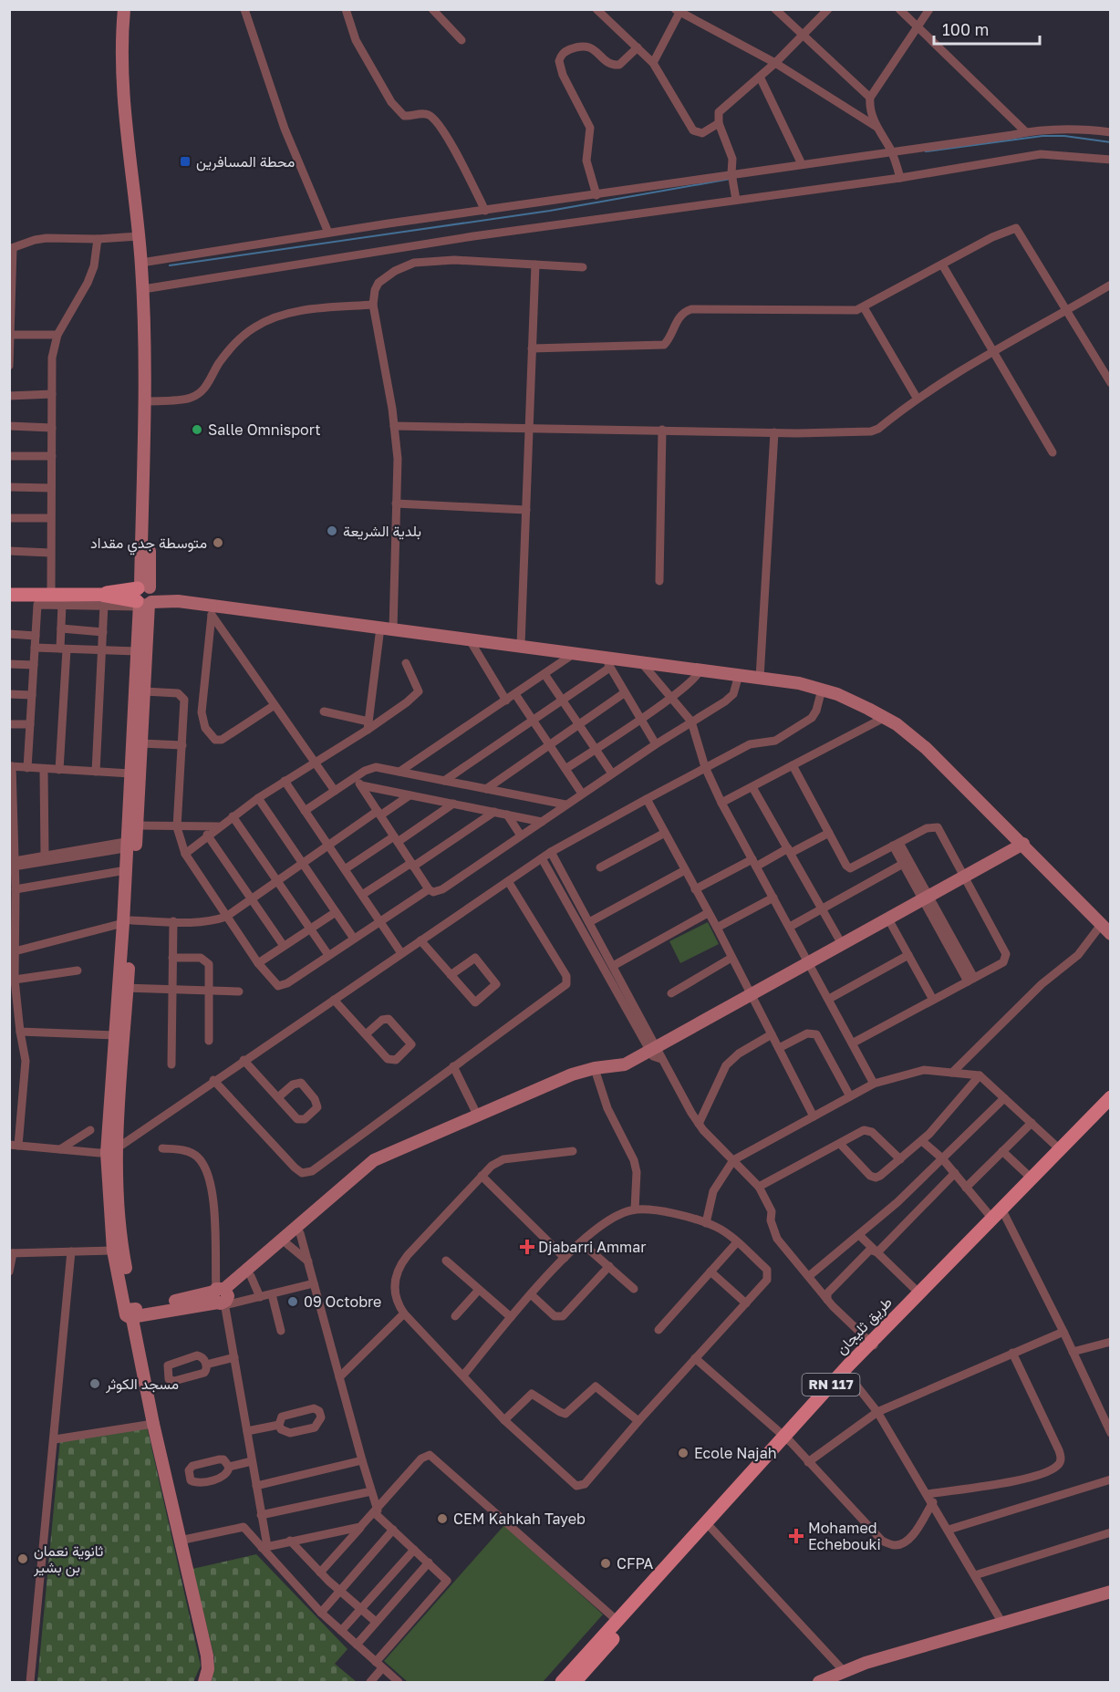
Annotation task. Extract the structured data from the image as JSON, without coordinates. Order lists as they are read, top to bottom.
{
  "streets": {
    "main road": ["طريق ثليجان", "RN 117"]
  },
  "places": {
    "transit": ["محطة المسافرين"],
    "other": [
      "Salle Omnisport",
      "بلدية الشريعة",
      "متوسطة جدي مقداد",
      "09 Octobre",
      "مسجد الكوثر",
      "Ecole Najah",
      "CEM Kahkah Tayeb",
      "ثانوية نعمان بن بشير",
      "CFPA"
    ],
    "health": ["Djabarri Ammar", "Mohamed Echebouki"]
  },
  "scale_bar": "100 m"
}
